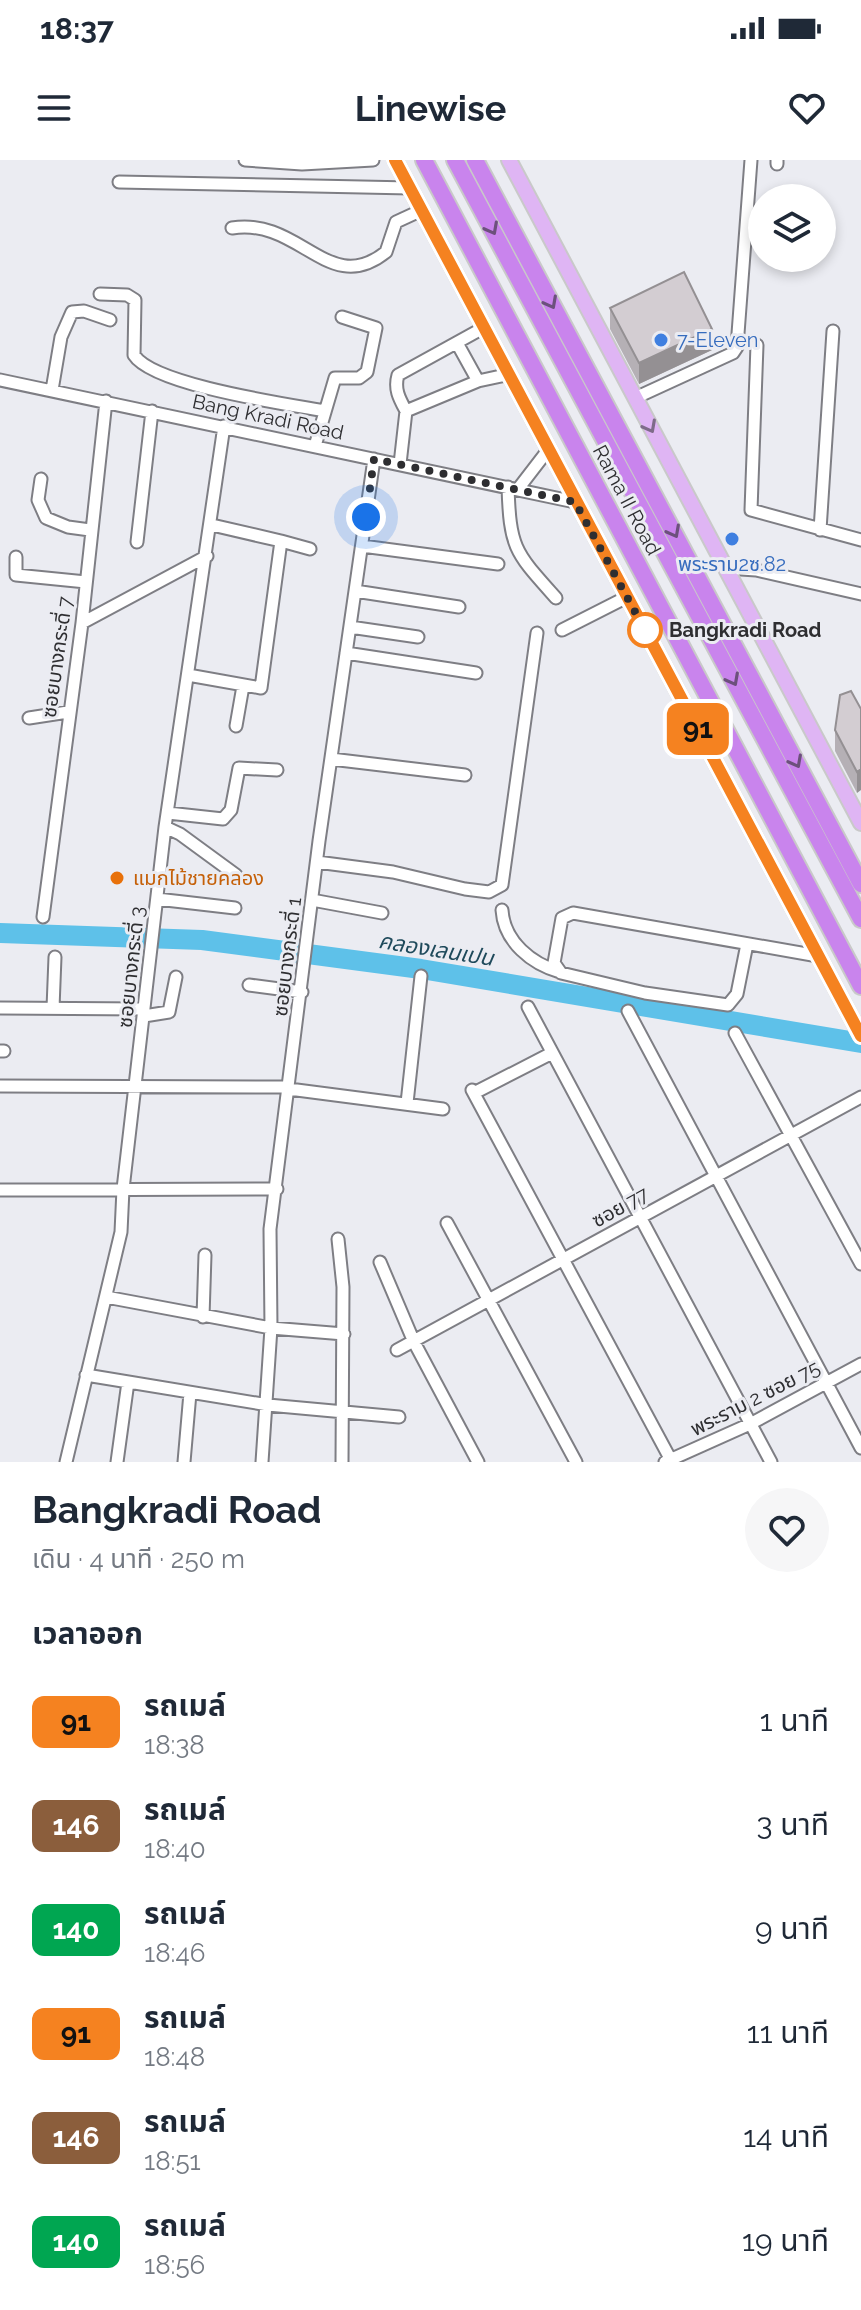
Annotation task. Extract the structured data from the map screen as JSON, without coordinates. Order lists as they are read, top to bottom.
{
  "streets": {
    "highway": ["Rama II Road"],
    "street": [
      "Bang Kradi Road",
      "ซอยบางกระดี่ 7",
      "ซอยบางกระดี่ 1",
      "ซอยบางกระดี่ 3",
      "ซอย 77",
      "พระราม 2 ซอย 75"
    ]
  },
  "crossings": [
    ["Bang Kradi Road", "ซอยบางกระดี่ 7"],
    ["Bang Kradi Road", "ซอยบางกระดี่ 1"],
    ["Bang Kradi Road", "ซอยบางกระดี่ 3"]
  ],
  "water": ["คลองเลนเปน"],
  "places": [
    "7-Eleven",
    "พระราม2ซ.82",
    "Bangkradi Road",
    "แมกไม้ชายคลอง"
  ],
  "lines": ["bus line 91"],
  "page": {
    "status": "18:37",
    "header": "Linewise",
    "on_map": "91",
    "heading": [
      ["Bangkradi Road", "เดิน · 4 นาที · 250 m"],
      "เวลาออก"
    ],
    "list": [
      {
        "mark": "91",
        "name": "รถเมล์",
        "note": "18:38",
        "value": "1 นาที"
      },
      {
        "mark": "146",
        "name": "รถเมล์",
        "note": "18:40",
        "value": "3 นาที"
      },
      {
        "mark": "140",
        "name": "รถเมล์",
        "note": "18:46",
        "value": "9 นาที"
      },
      {
        "mark": "91",
        "name": "รถเมล์",
        "note": "18:48",
        "value": "11 นาที"
      },
      {
        "mark": "146",
        "name": "รถเมล์",
        "note": "18:51",
        "value": "14 นาที"
      },
      {
        "mark": "140",
        "name": "รถเมล์",
        "note": "18:56",
        "value": "19 นาที"
      }
    ]
  }
}
